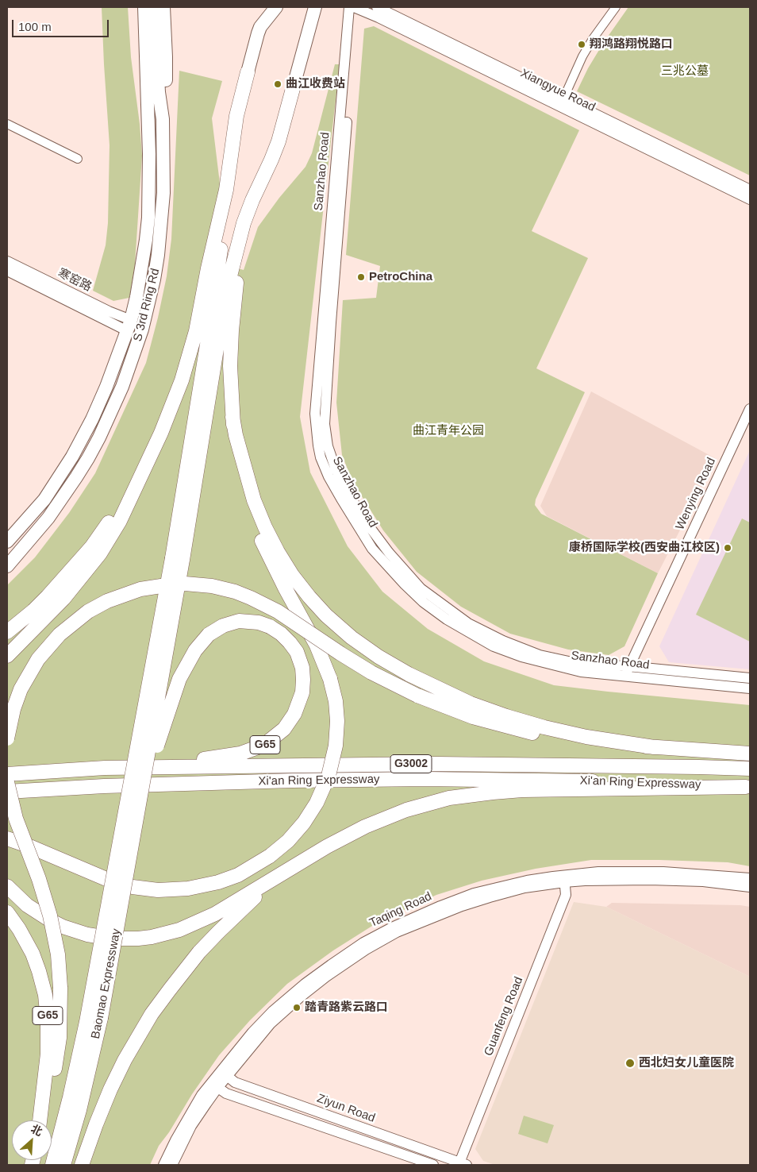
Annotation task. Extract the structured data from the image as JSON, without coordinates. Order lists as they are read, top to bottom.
{
  "streets": {
    "highway": [
      "S 3rd Ring Rd",
      "G65",
      "G3002",
      "Xi'an Ring Expressway",
      "Baomao Expressway"
    ],
    "street": [
      "Xiangyue Road",
      "Sanzhao Road",
      "寒窑路",
      "Wenying Road",
      "Taqing Road",
      "Guanfeng Road",
      "Ziyun Road"
    ]
  },
  "crossings": [
    ["Xiangyue Road", "Sanzhao Road"],
    ["Sanzhao Road", "Wenying Road"],
    ["寒窑路", "S 3rd Ring Rd"],
    ["G65", "Xi'an Ring Expressway"],
    ["G65", "Baomao Expressway"],
    ["Taqing Road", "Guanfeng Road"],
    ["Taqing Road", "Ziyun Road"],
    ["Guanfeng Road", "Ziyun Road"]
  ],
  "parks": ["三兆公墓", "曲江青年公园"],
  "places": [
    "翔鸿路翔悦路口",
    "曲江收费站",
    "PetroChina",
    "康桥国际学校(西安曲江校区)",
    "踏青路紫云路口",
    "西北妇女儿童医院"
  ],
  "scale_bar": "100 m",
  "north": "top right"
}
